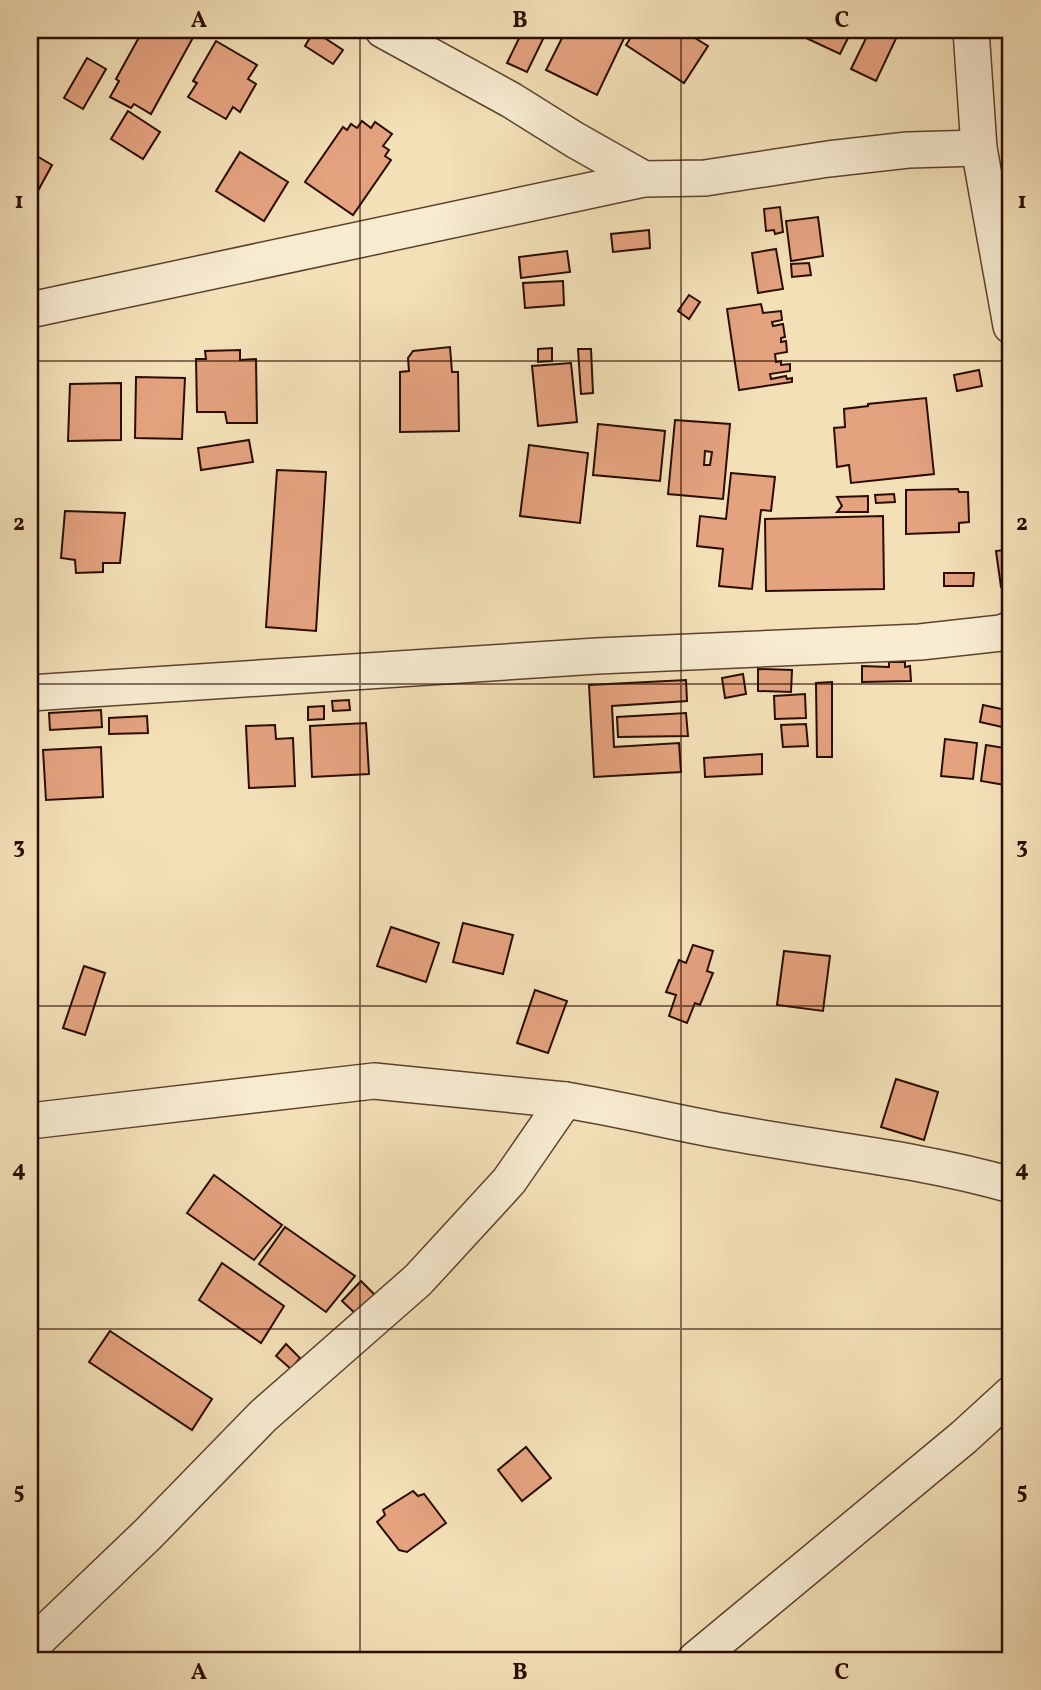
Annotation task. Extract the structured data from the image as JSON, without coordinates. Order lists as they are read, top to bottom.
{
  "grid": {
    "columns": ["A", "B", "C"],
    "rows": [
      "1",
      "2",
      "3",
      "4",
      "5"
    ]
  }
}
